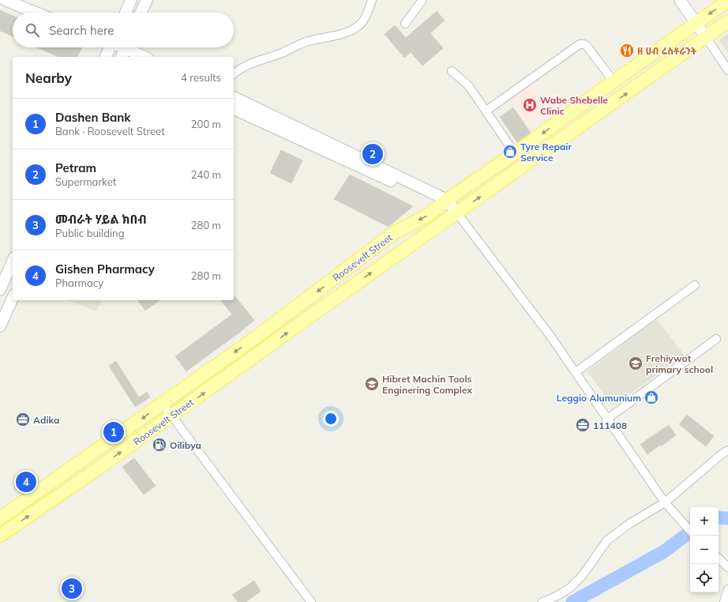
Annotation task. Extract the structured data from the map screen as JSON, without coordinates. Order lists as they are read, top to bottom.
{
  "streets": {
    "main road": ["Roosevelt Street"]
  },
  "places": {
    "restaurant": ["ዘ ሀብ ሬስቶራንት"],
    "hospital": ["Wabe Shebelle Clinic"],
    "shop": ["Tyre Repair Service", "Leggio Alumunium"],
    "school or university": ["Frehiywot primary school", "Hibret Machin Tools Enginering Complex"],
    "office": ["Adika", "111408"],
    "fuel station": ["Oilibya"]
  },
  "page": {
    "search": "Search here",
    "heading": ["Nearby", "4 results"],
    "list": [
      {
        "mark": "1",
        "name": "Dashen Bank",
        "note": "Bank · Roosevelt Street",
        "value": "200 m"
      },
      {
        "mark": "2",
        "name": "Petram",
        "note": "Supermarket",
        "value": "240 m"
      },
      {
        "mark": "3",
        "name": "መብራት ሃይል ክበብ",
        "note": "Public building",
        "value": "280 m"
      },
      {
        "mark": "4",
        "name": "Gishen Pharmacy",
        "note": "Pharmacy",
        "value": "280 m"
      }
    ],
    "pins": [
      "2",
      "1",
      "4",
      "3"
    ],
    "map_buttons": ["+", "−"]
  }
}
